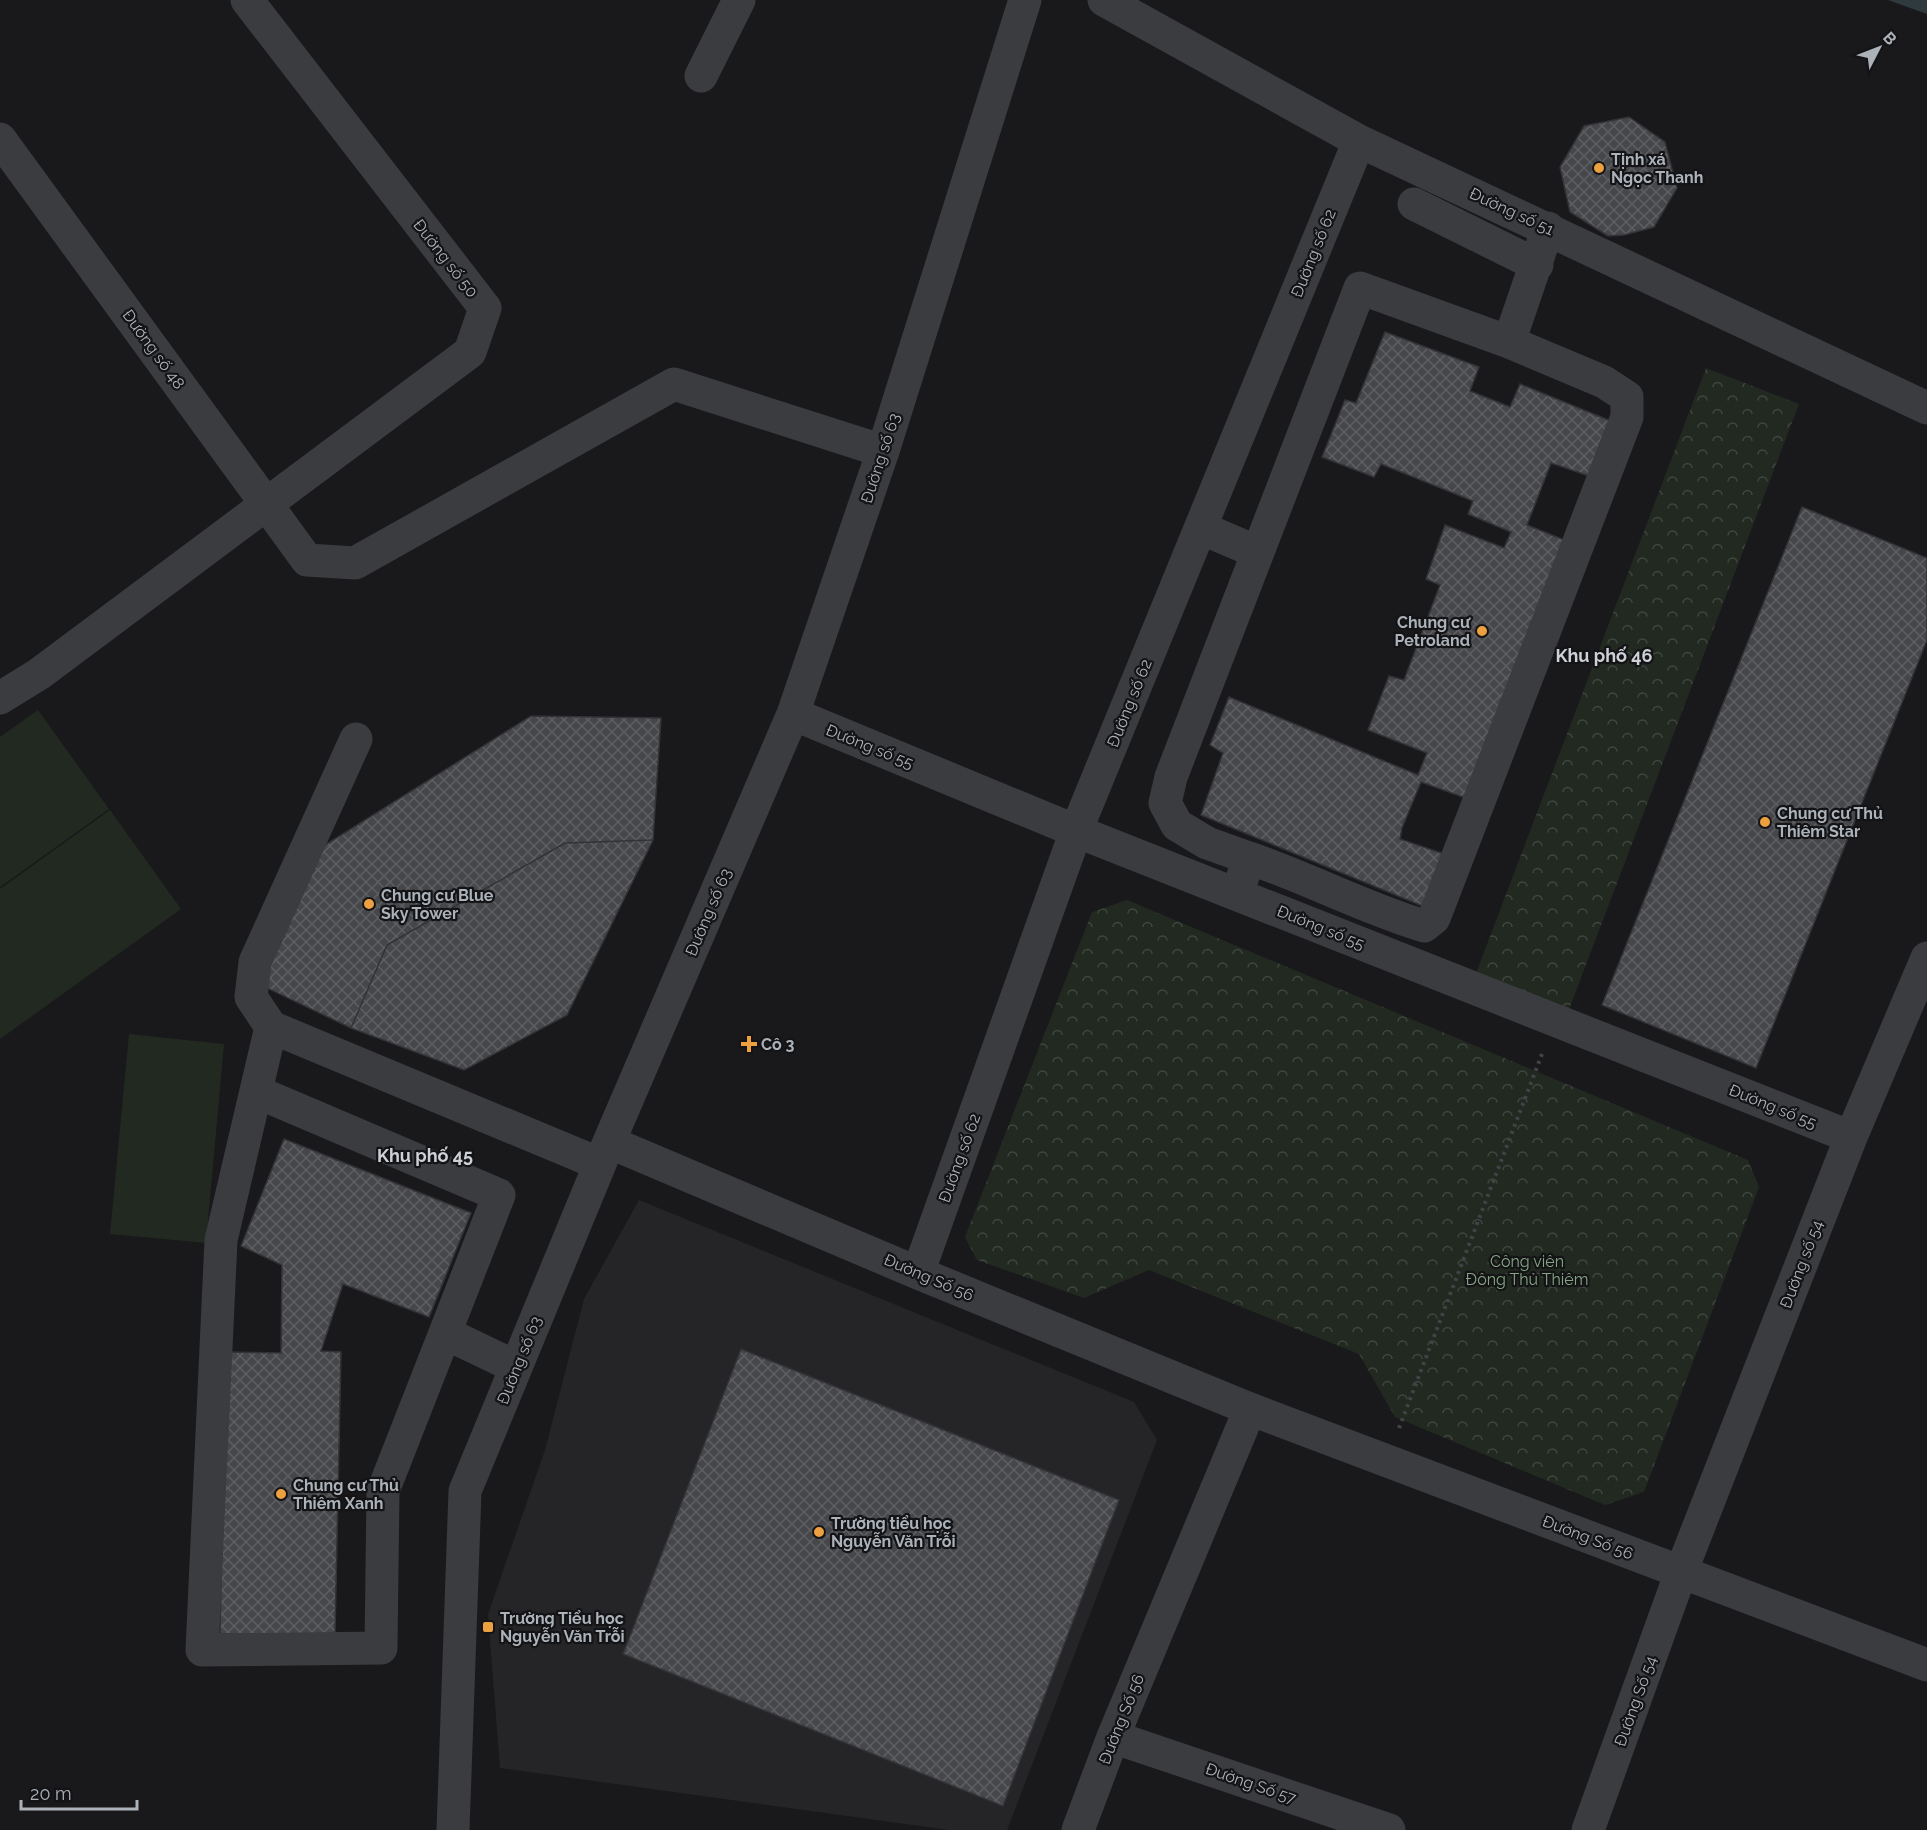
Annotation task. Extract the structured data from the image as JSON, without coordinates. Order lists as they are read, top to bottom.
{
  "streets": {
    "street": [
      "Đường số 51",
      "Đường số 62",
      "Đường số 50",
      "Đường số 48",
      "Đường số 63",
      "Đường số 55",
      "Đường số 54",
      "Đường Số 56",
      "Đường Số 54",
      "Đường Số 57"
    ]
  },
  "crossings": [
    ["Đường số 51", "Đường số 62"],
    ["Đường số 62", "Đường số 55"],
    ["Đường số 62", "Đường Số 56"],
    ["Đường số 50", "Đường số 48"],
    ["Đường số 48", "Đường số 63"],
    ["Đường số 63", "Đường số 55"],
    ["Đường số 63", "Đường Số 56"],
    ["Đường số 55", "Đường số 54"],
    ["Đường số 54", "Đường Số 56"],
    ["Đường số 54", "Đường Số 54"],
    ["Đường Số 56", "Đường Số 54"],
    ["Đường Số 56", "Đường Số 57"]
  ],
  "districts": ["Khu phố 46", "Khu phố 45"],
  "parks": ["Công viên Đông Thủ Thiêm"],
  "places": {
    "other": [
      "Tịnh xá Ngọc Thanh",
      "Chung cư Petroland",
      "Chung cư Thủ Thiêm Star",
      "Chung cư Blue Sky Tower",
      "Chung cư Thủ Thiêm Xanh",
      "Trường tiểu học Nguyễn Văn Trỗi"
    ],
    "health": ["Cô 3"],
    "transit": ["Trường Tiểu học Nguyễn Văn Trỗi"]
  },
  "scale_bar": "20 m",
  "north": "top right"
}
